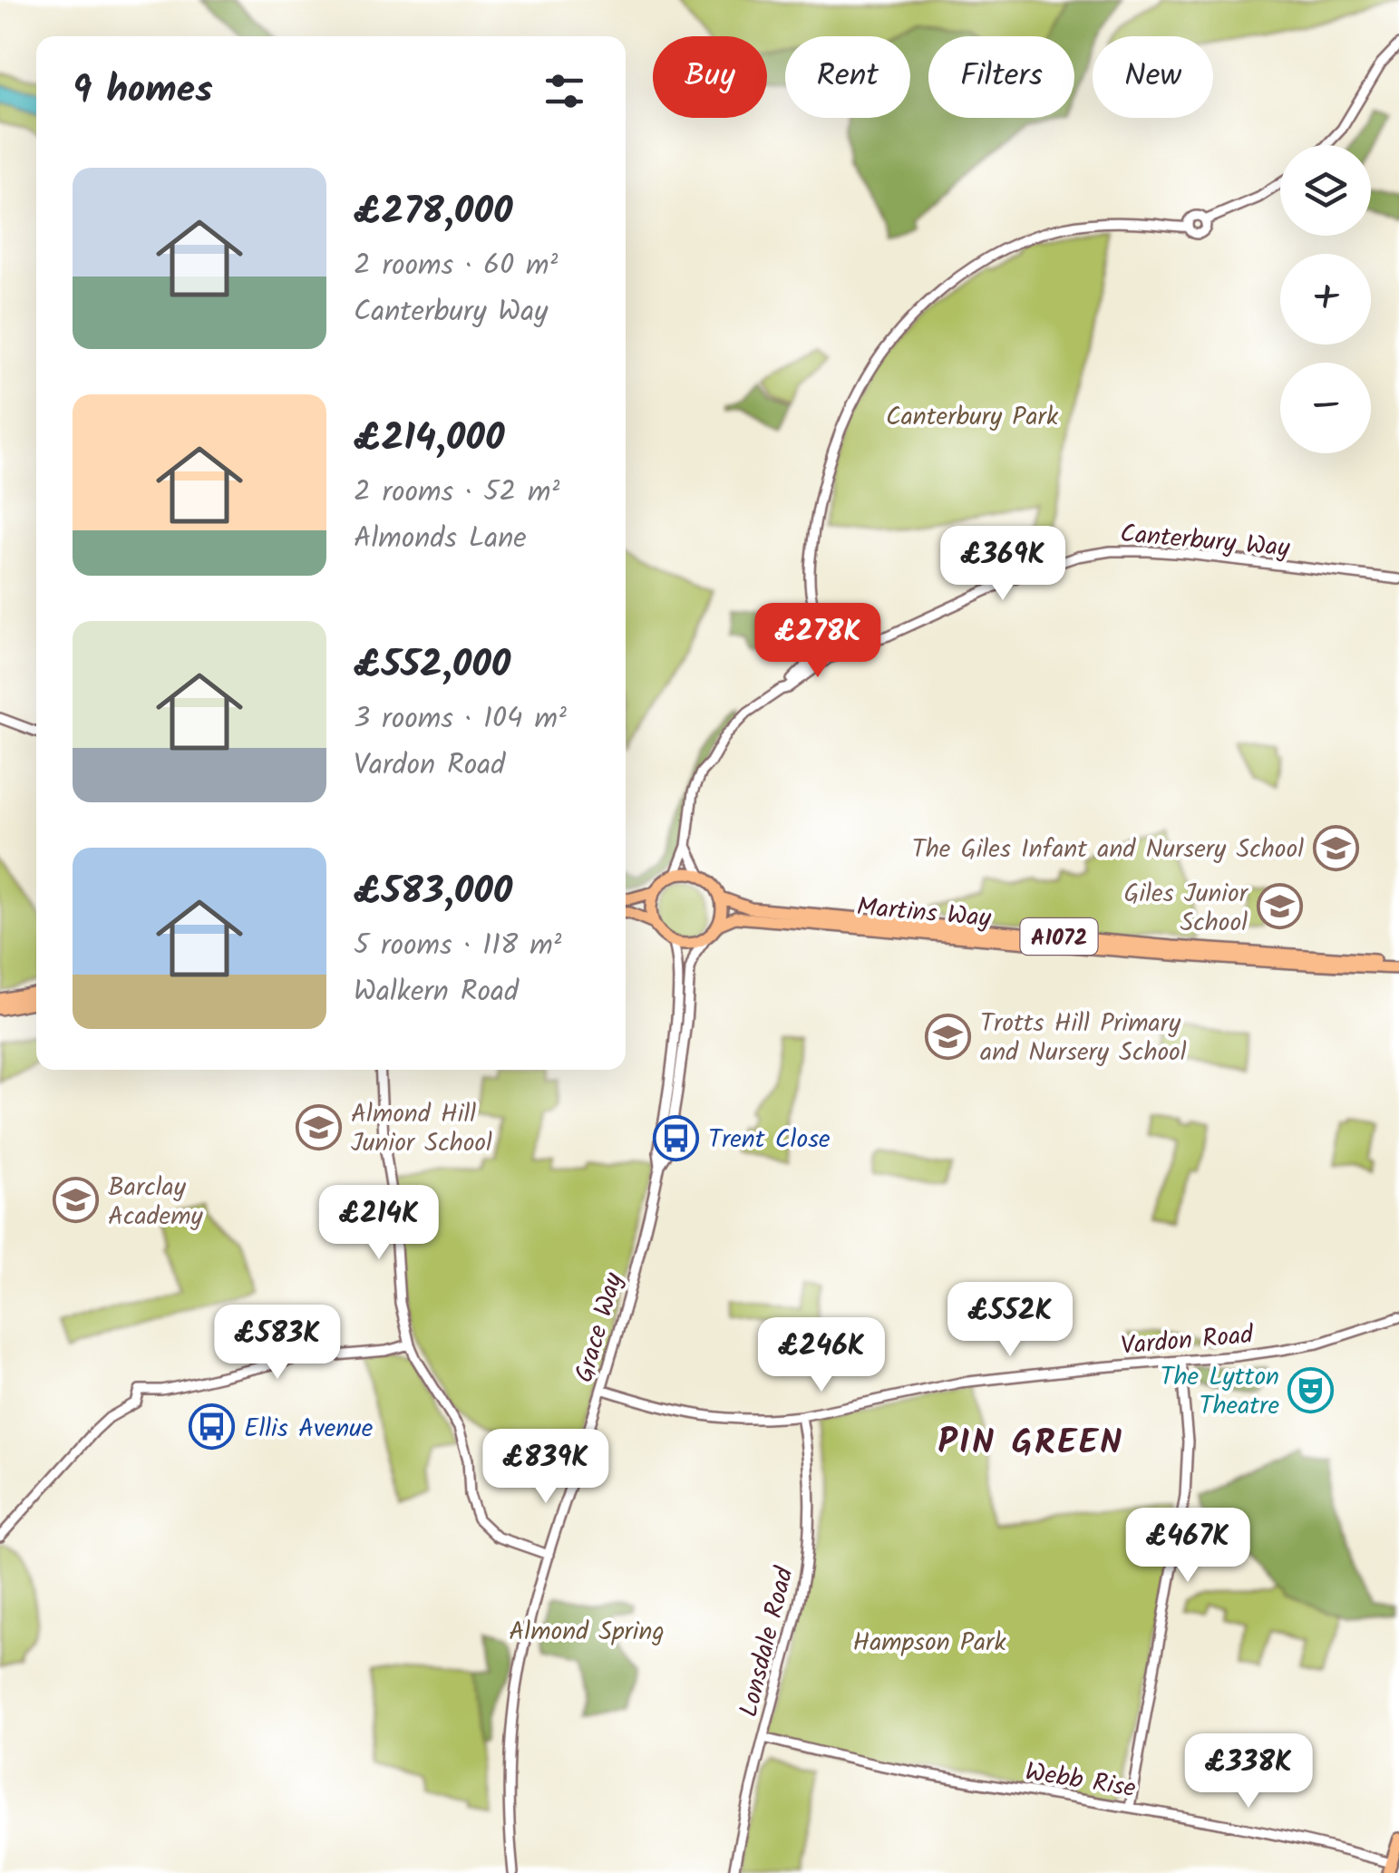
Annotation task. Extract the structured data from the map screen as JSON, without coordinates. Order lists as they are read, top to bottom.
{
  "streets": {
    "main road": ["Martins Way", "A1072"],
    "street": [
      "Canterbury Way",
      "Grace Way",
      "Vardon Road",
      "Lonsdale Road",
      "Webb Rise"
    ]
  },
  "crossings": [
    ["Martins Way", "Grace Way"],
    ["Grace Way", "Vardon Road"],
    ["Vardon Road", "Lonsdale Road"],
    ["Lonsdale Road", "Webb Rise"]
  ],
  "districts": ["PIN GREEN"],
  "parks": ["Canterbury Park", "Almond Spring", "Hampson Park"],
  "places": {
    "school or university": [
      "The Giles Infant and Nursery School",
      "Giles Junior School",
      "Trotts Hill Primary and Nursery School",
      "Almond Hill Junior School",
      "Barclay Academy"
    ],
    "bus stop": ["Trent Close", "Ellis Avenue"],
    "theatre": ["The Lytton Theatre"]
  },
  "page": {
    "chip": [
      "Buy",
      "Rent",
      "Filters",
      "New"
    ],
    "heading": "9 homes",
    "map_buttons": ["+", "−"],
    "list": [
      {
        "name": "£278,000",
        "note": "2 rooms · 60 m² · Canterbury Way"
      },
      {
        "name": "£214,000",
        "note": "2 rooms · 52 m² · Almonds Lane"
      },
      {
        "name": "£552,000",
        "note": "3 rooms · 104 m² · Vardon Road"
      },
      {
        "name": "£583,000",
        "note": "5 rooms · 118 m² · Walkern Road"
      }
    ],
    "price": [
      "£369K",
      "£278K",
      "£214K",
      "£552K",
      "£583K",
      "£246K",
      "£839K",
      "£467K",
      "£338K"
    ]
  }
}
